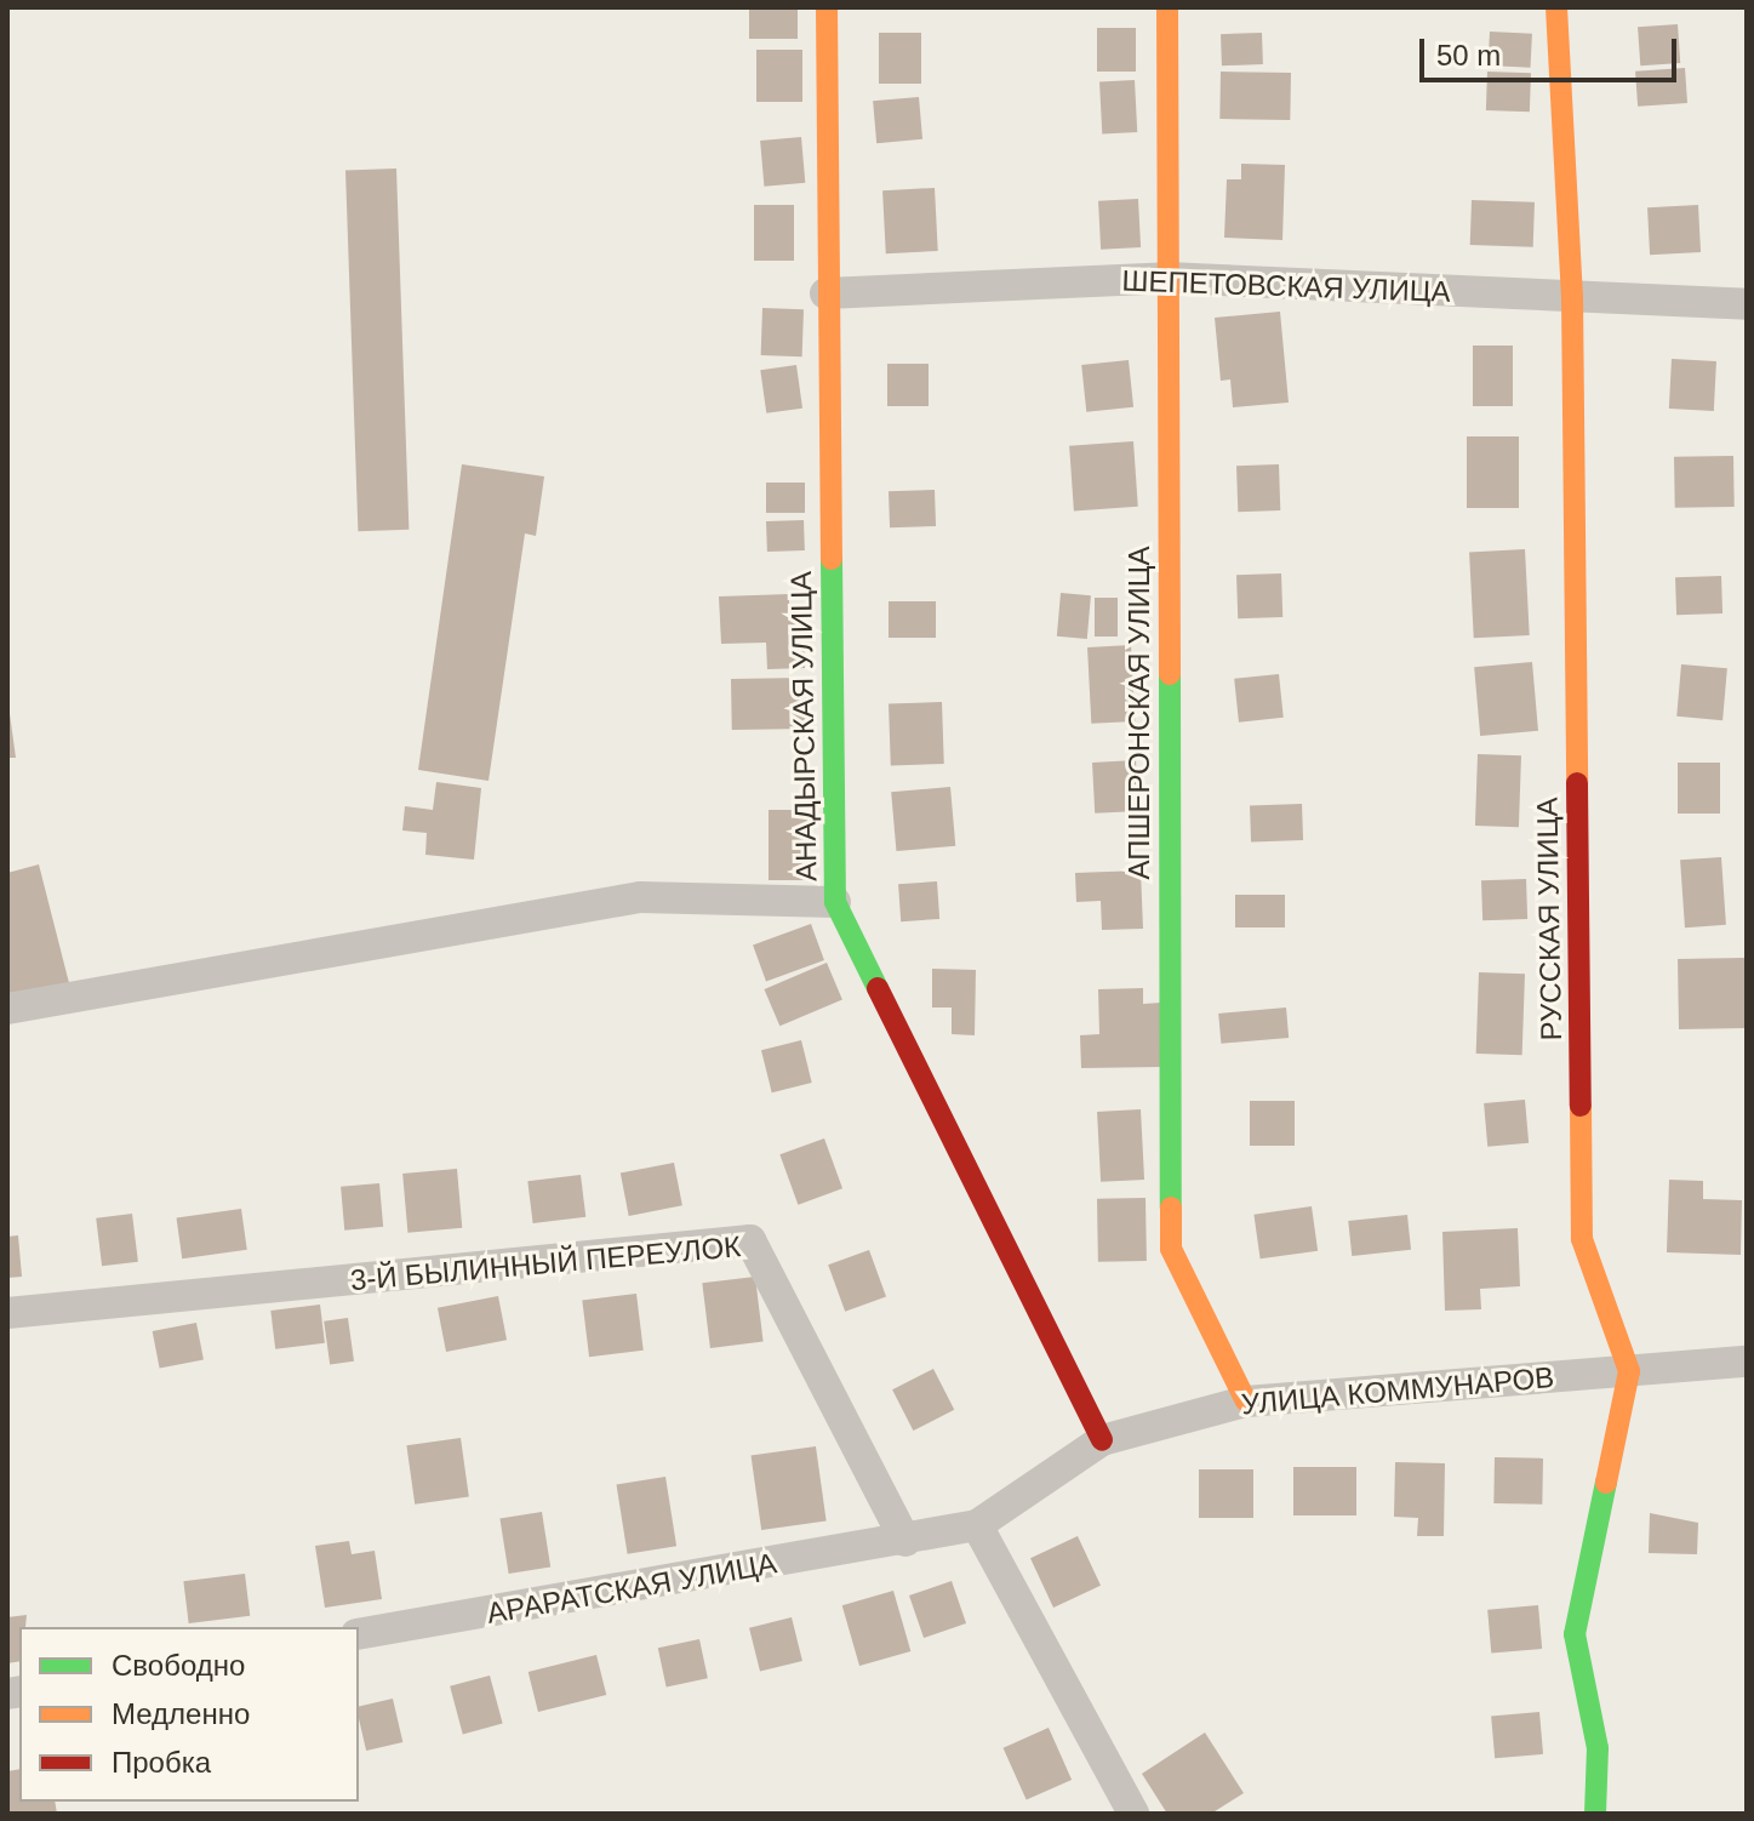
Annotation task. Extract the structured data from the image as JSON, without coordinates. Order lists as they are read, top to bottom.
{
  "streets": {
    "street": [
      "ШЕПЕТОВСКАЯ УЛИЦА",
      "АПШЕРОНСКАЯ УЛИЦА",
      "АНАДЫРСКАЯ УЛИЦА",
      "РУССКАЯ УЛИЦА",
      "3-Й БЫЛИННЫЙ ПЕРЕУЛОК",
      "УЛИЦА КОММУНАРОВ",
      "АРАРАТСКАЯ УЛИЦА"
    ]
  },
  "crossings": [
    ["ШЕПЕТОВСКАЯ УЛИЦА", "АПШЕРОНСКАЯ УЛИЦА"],
    ["ШЕПЕТОВСКАЯ УЛИЦА", "АНАДЫРСКАЯ УЛИЦА"],
    ["ШЕПЕТОВСКАЯ УЛИЦА", "РУССКАЯ УЛИЦА"],
    ["АПШЕРОНСКАЯ УЛИЦА", "УЛИЦА КОММУНАРОВ"],
    ["АНАДЫРСКАЯ УЛИЦА", "УЛИЦА КОММУНАРОВ"],
    ["РУССКАЯ УЛИЦА", "УЛИЦА КОММУНАРОВ"],
    ["3-Й БЫЛИННЫЙ ПЕРЕУЛОК", "УЛИЦА КОММУНАРОВ"],
    ["3-Й БЫЛИННЫЙ ПЕРЕУЛОК", "АРАРАТСКАЯ УЛИЦА"],
    ["УЛИЦА КОММУНАРОВ", "АРАРАТСКАЯ УЛИЦА"]
  ],
  "legend": ["Свободно", "Медленно", "Пробка"],
  "scale_bar": "50 m"
}
